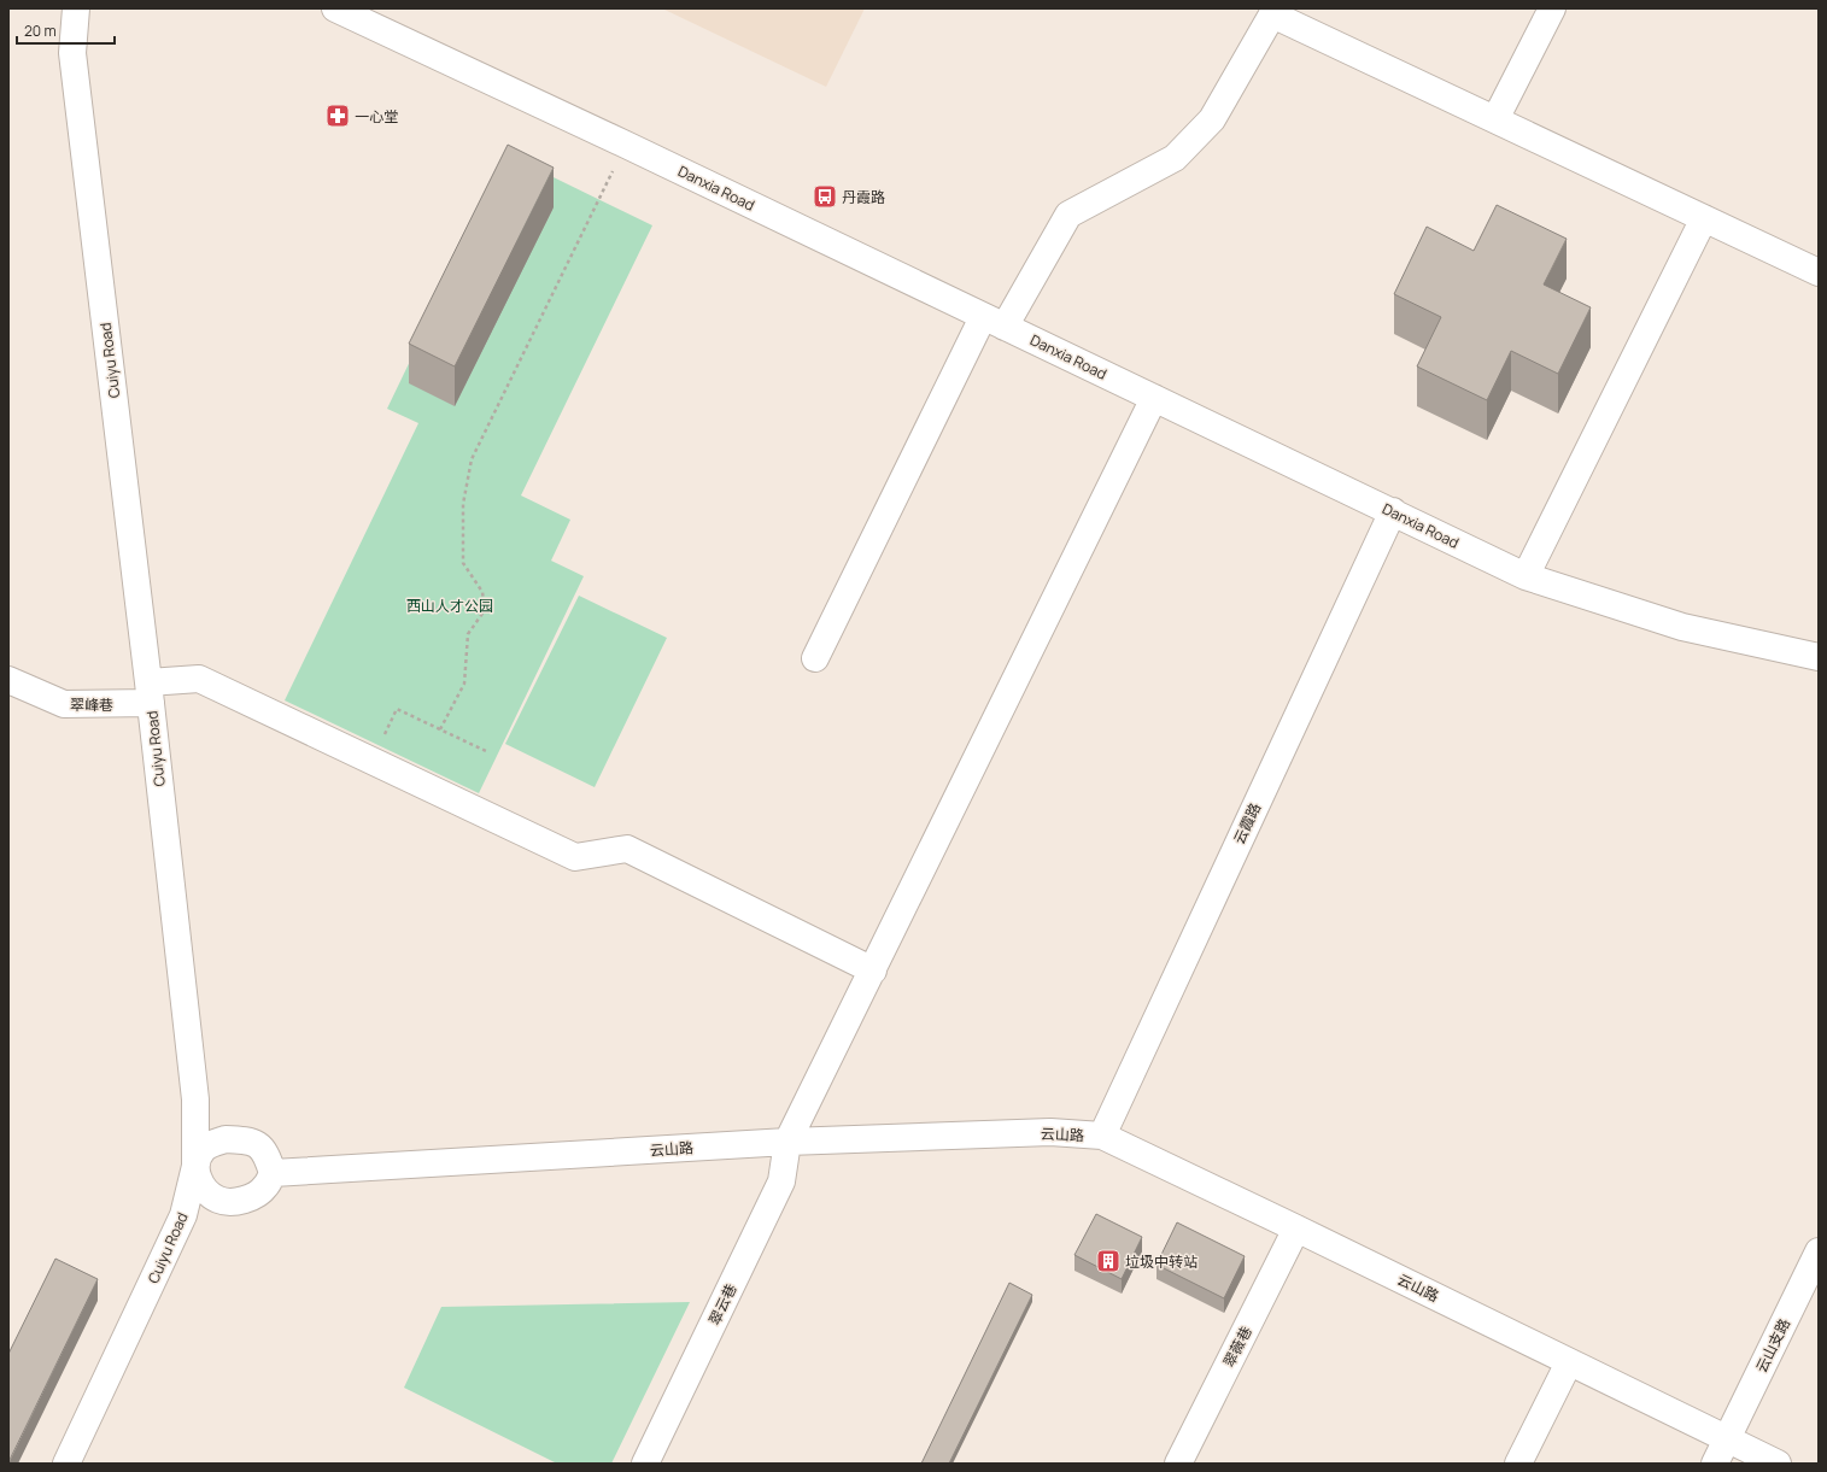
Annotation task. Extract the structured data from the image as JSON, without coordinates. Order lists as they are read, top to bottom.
{
  "streets": {
    "street": [
      "Danxia Road",
      "Cuiyu Road",
      "翠峰巷",
      "云霞路",
      "云山路",
      "翠云巷",
      "云山支路",
      "翠薇巷"
    ]
  },
  "crossings": [
    ["Danxia Road", "云霞路"],
    ["Danxia Road", "翠云巷"],
    ["Cuiyu Road", "翠峰巷"],
    ["Cuiyu Road", "云山路"],
    ["翠峰巷", "翠云巷"],
    ["云霞路", "云山路"],
    ["云山路", "翠云巷"],
    ["云山路", "云山支路"],
    ["云山路", "翠薇巷"]
  ],
  "parks": ["西山人才公园"],
  "places": {
    "pharmacy": ["一心堂"],
    "bus stop": ["丹霞路"],
    "building": ["垃圾中转站"]
  },
  "scale_bar": "20 m"
}
